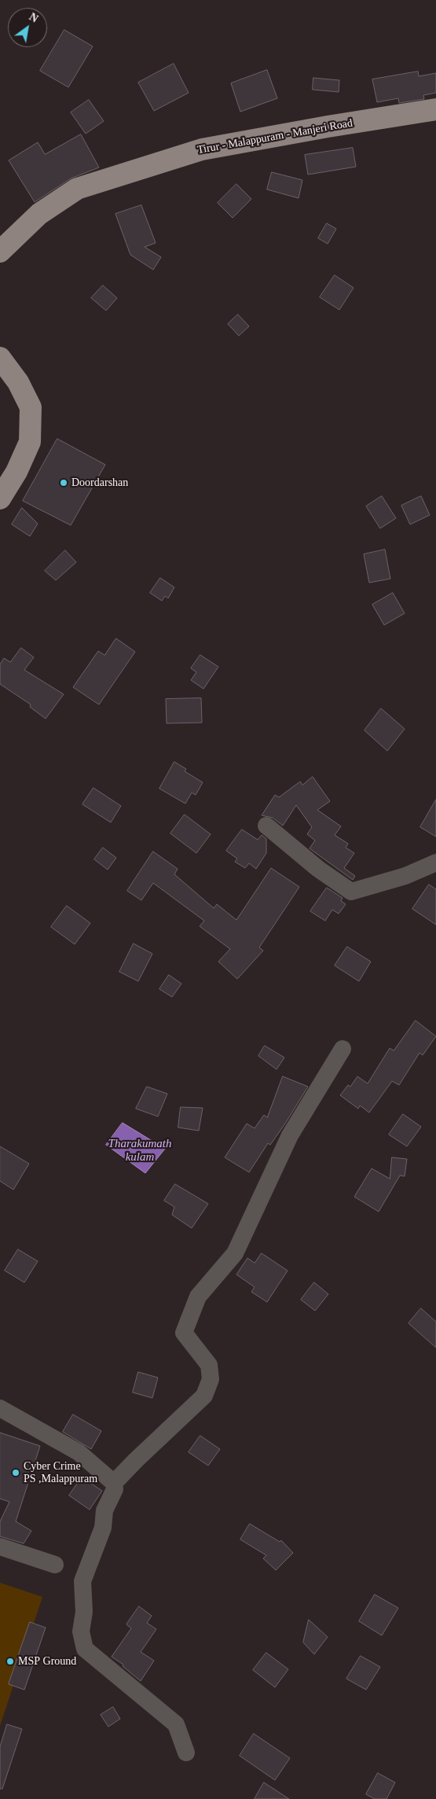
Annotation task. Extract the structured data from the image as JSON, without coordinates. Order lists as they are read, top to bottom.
{
  "streets": {
    "main road": ["Tirur - Malappuram - Manjeri Road"]
  },
  "water": ["Tharakumath kulam"],
  "places": ["Doordarshan", "Cyber Crime PS ,Malappuram", "MSP Ground"],
  "north": "top right"
}
